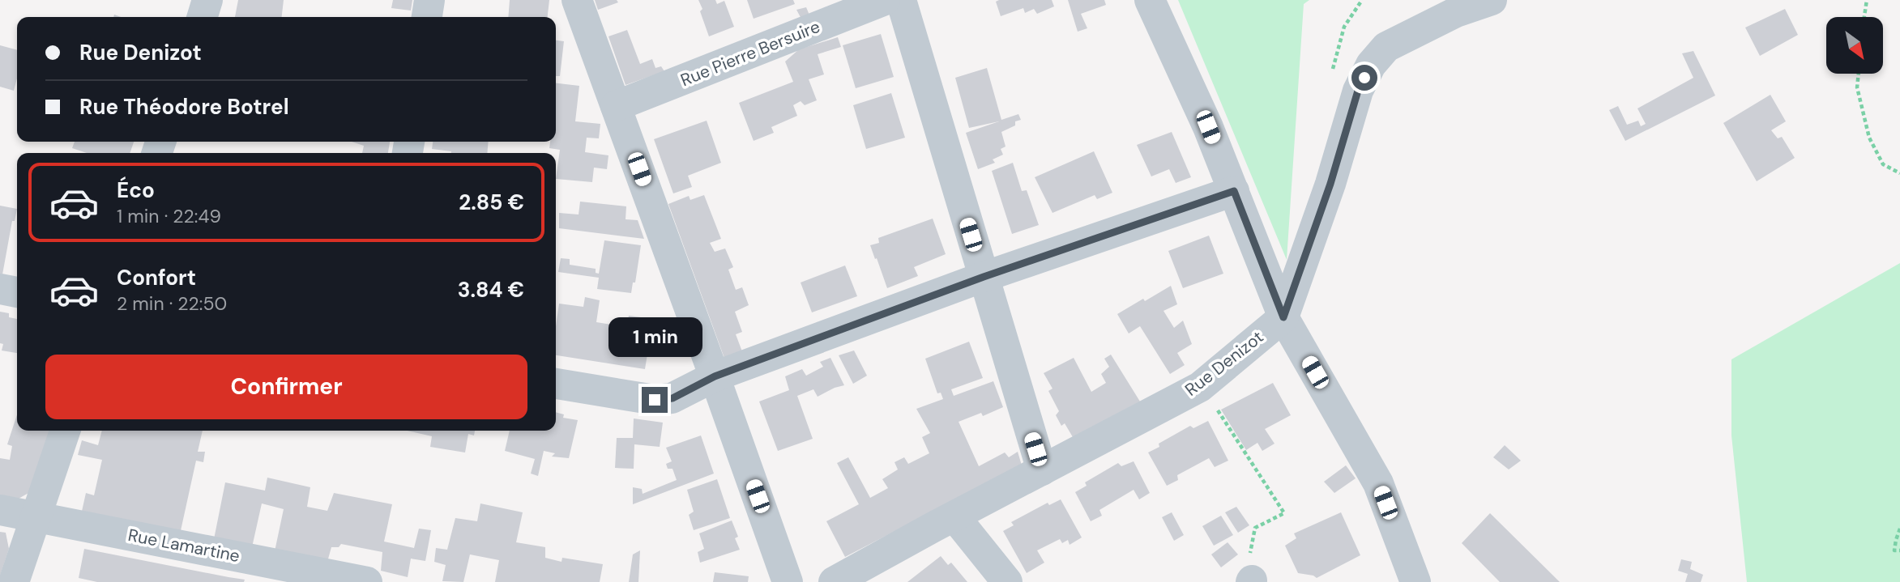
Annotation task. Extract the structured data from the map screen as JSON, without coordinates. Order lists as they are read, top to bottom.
{
  "streets": {
    "street": ["Rue Pierre Bersuire", "Rue Denizot", "Rue Lamartine"]
  },
  "north": "bottom right",
  "page": {
    "banner": ["Rue Denizot", "Rue Théodore Botrel"],
    "list": [
      {
        "name": "Éco",
        "note": "1 min · 22:49",
        "value": "2.85 €"
      },
      {
        "name": "Confort",
        "note": "2 min · 22:50",
        "value": "3.84 €"
      }
    ],
    "bubble": "1 min",
    "buttons": "Confirmer"
  }
}
